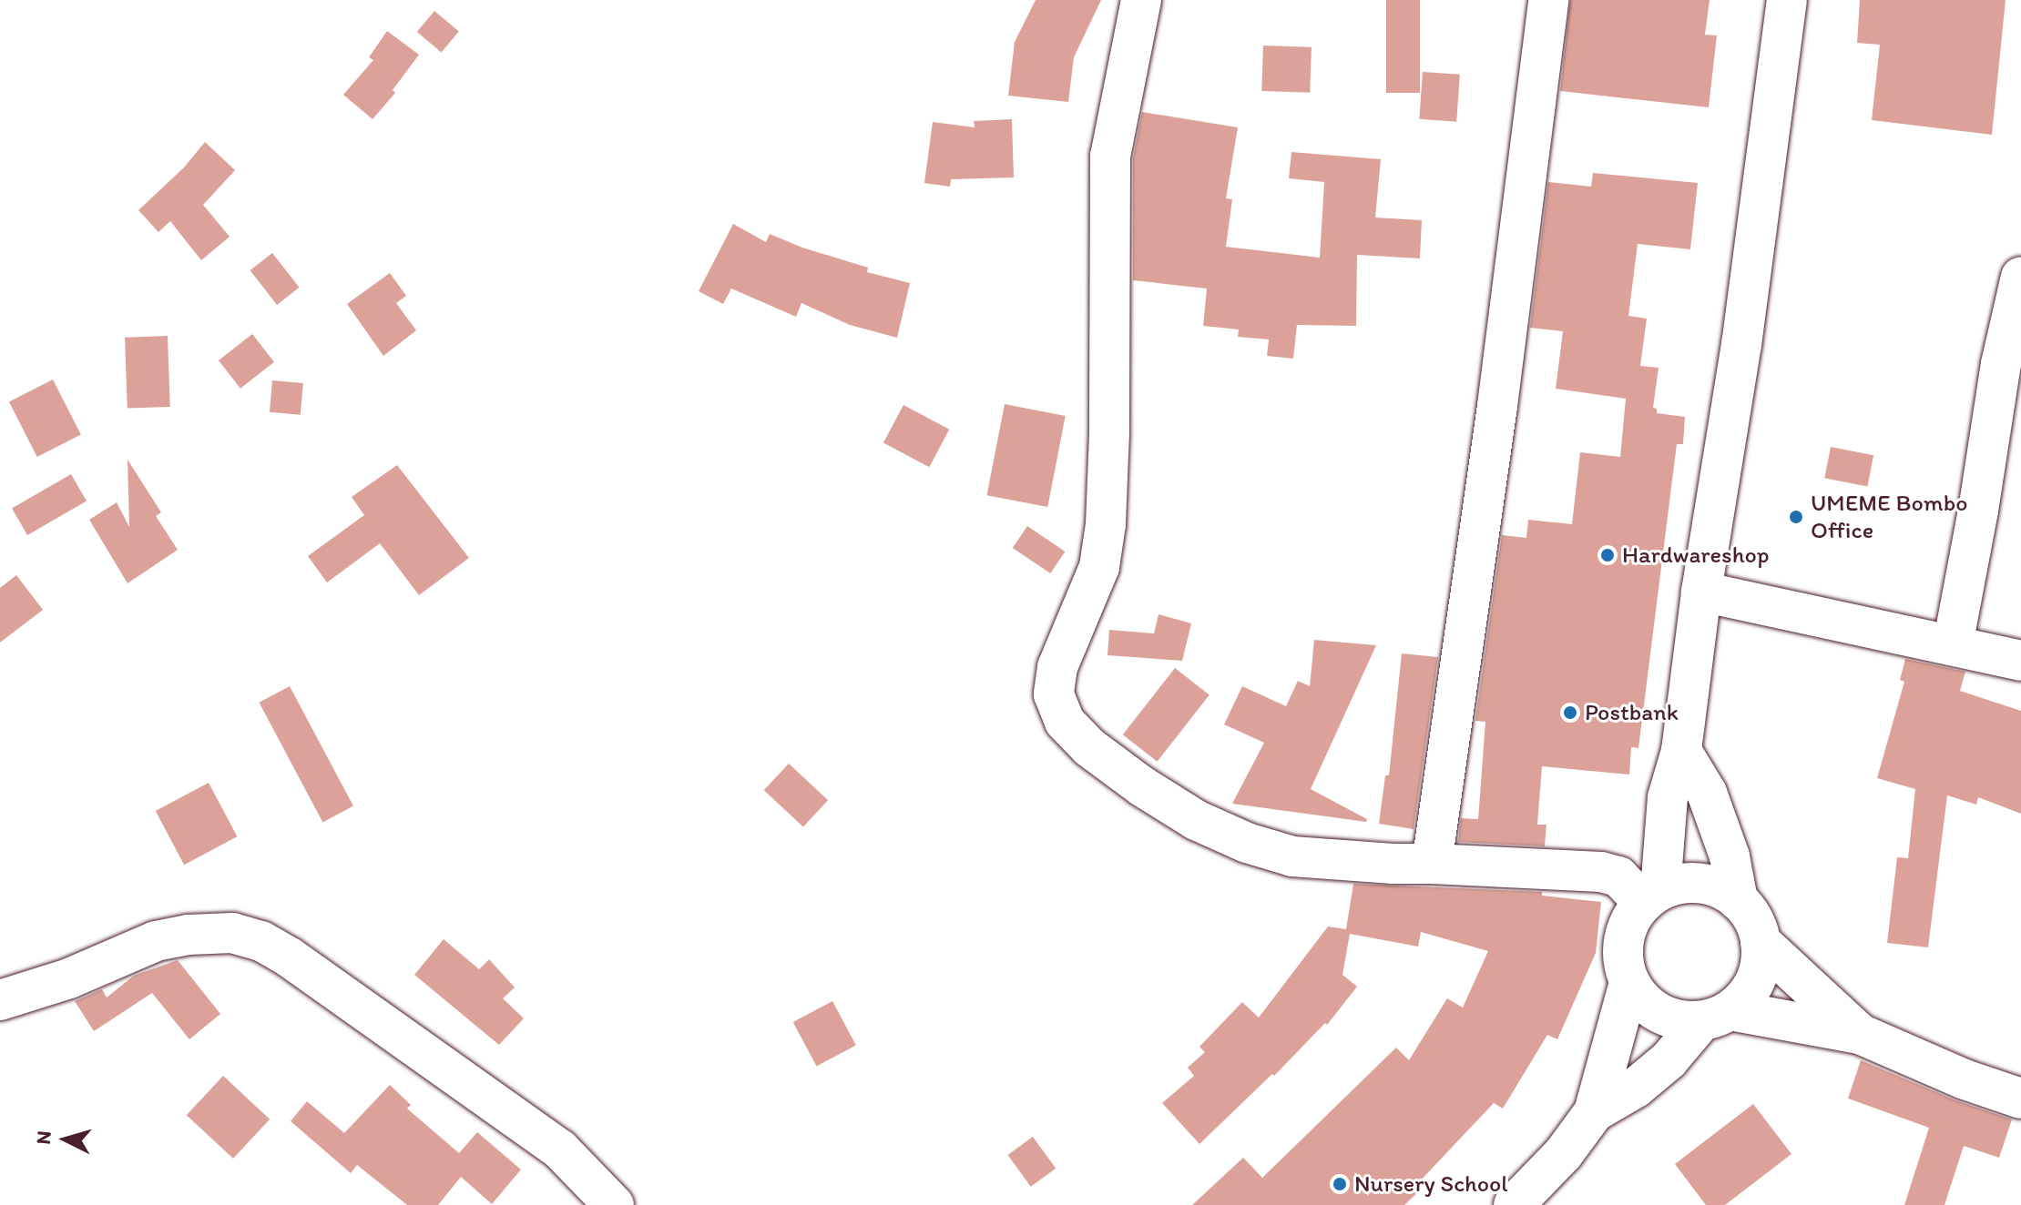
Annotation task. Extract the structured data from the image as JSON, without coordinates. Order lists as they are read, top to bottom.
{
  "places": [
    "UMEME Bombo Office",
    "Hardwareshop",
    "Postbank",
    "Nursery School"
  ],
  "north": "left"
}
